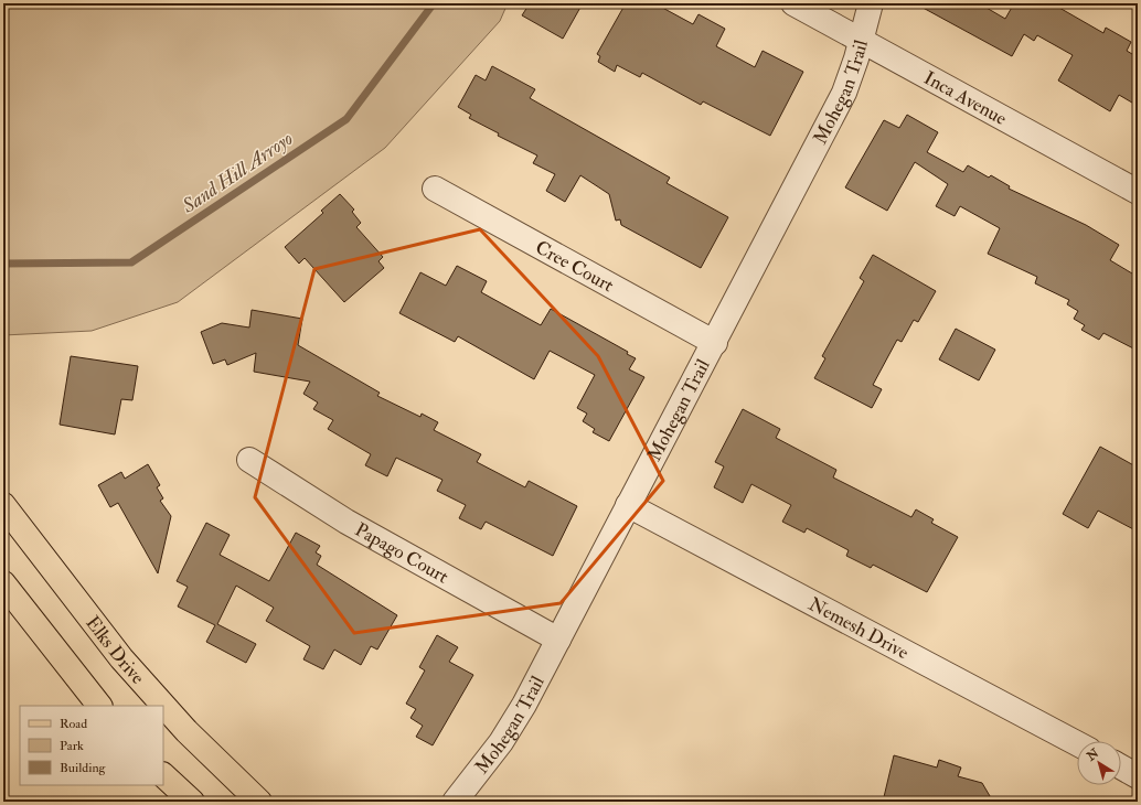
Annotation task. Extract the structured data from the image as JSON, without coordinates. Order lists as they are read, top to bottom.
{
  "streets": {
    "main road": ["Elks Drive"],
    "street": [
      "Mohegan Trail",
      "Inca Avenue",
      "Cree Court",
      "Papago Court",
      "Nemesh Drive"
    ]
  },
  "crossings": [
    ["Mohegan Trail", "Inca Avenue"],
    ["Mohegan Trail", "Cree Court"],
    ["Mohegan Trail", "Papago Court"],
    ["Mohegan Trail", "Nemesh Drive"]
  ],
  "water": ["Sand Hill Arroyo"],
  "legend": ["Road", "Park", "Building"],
  "north": "top left"
}
